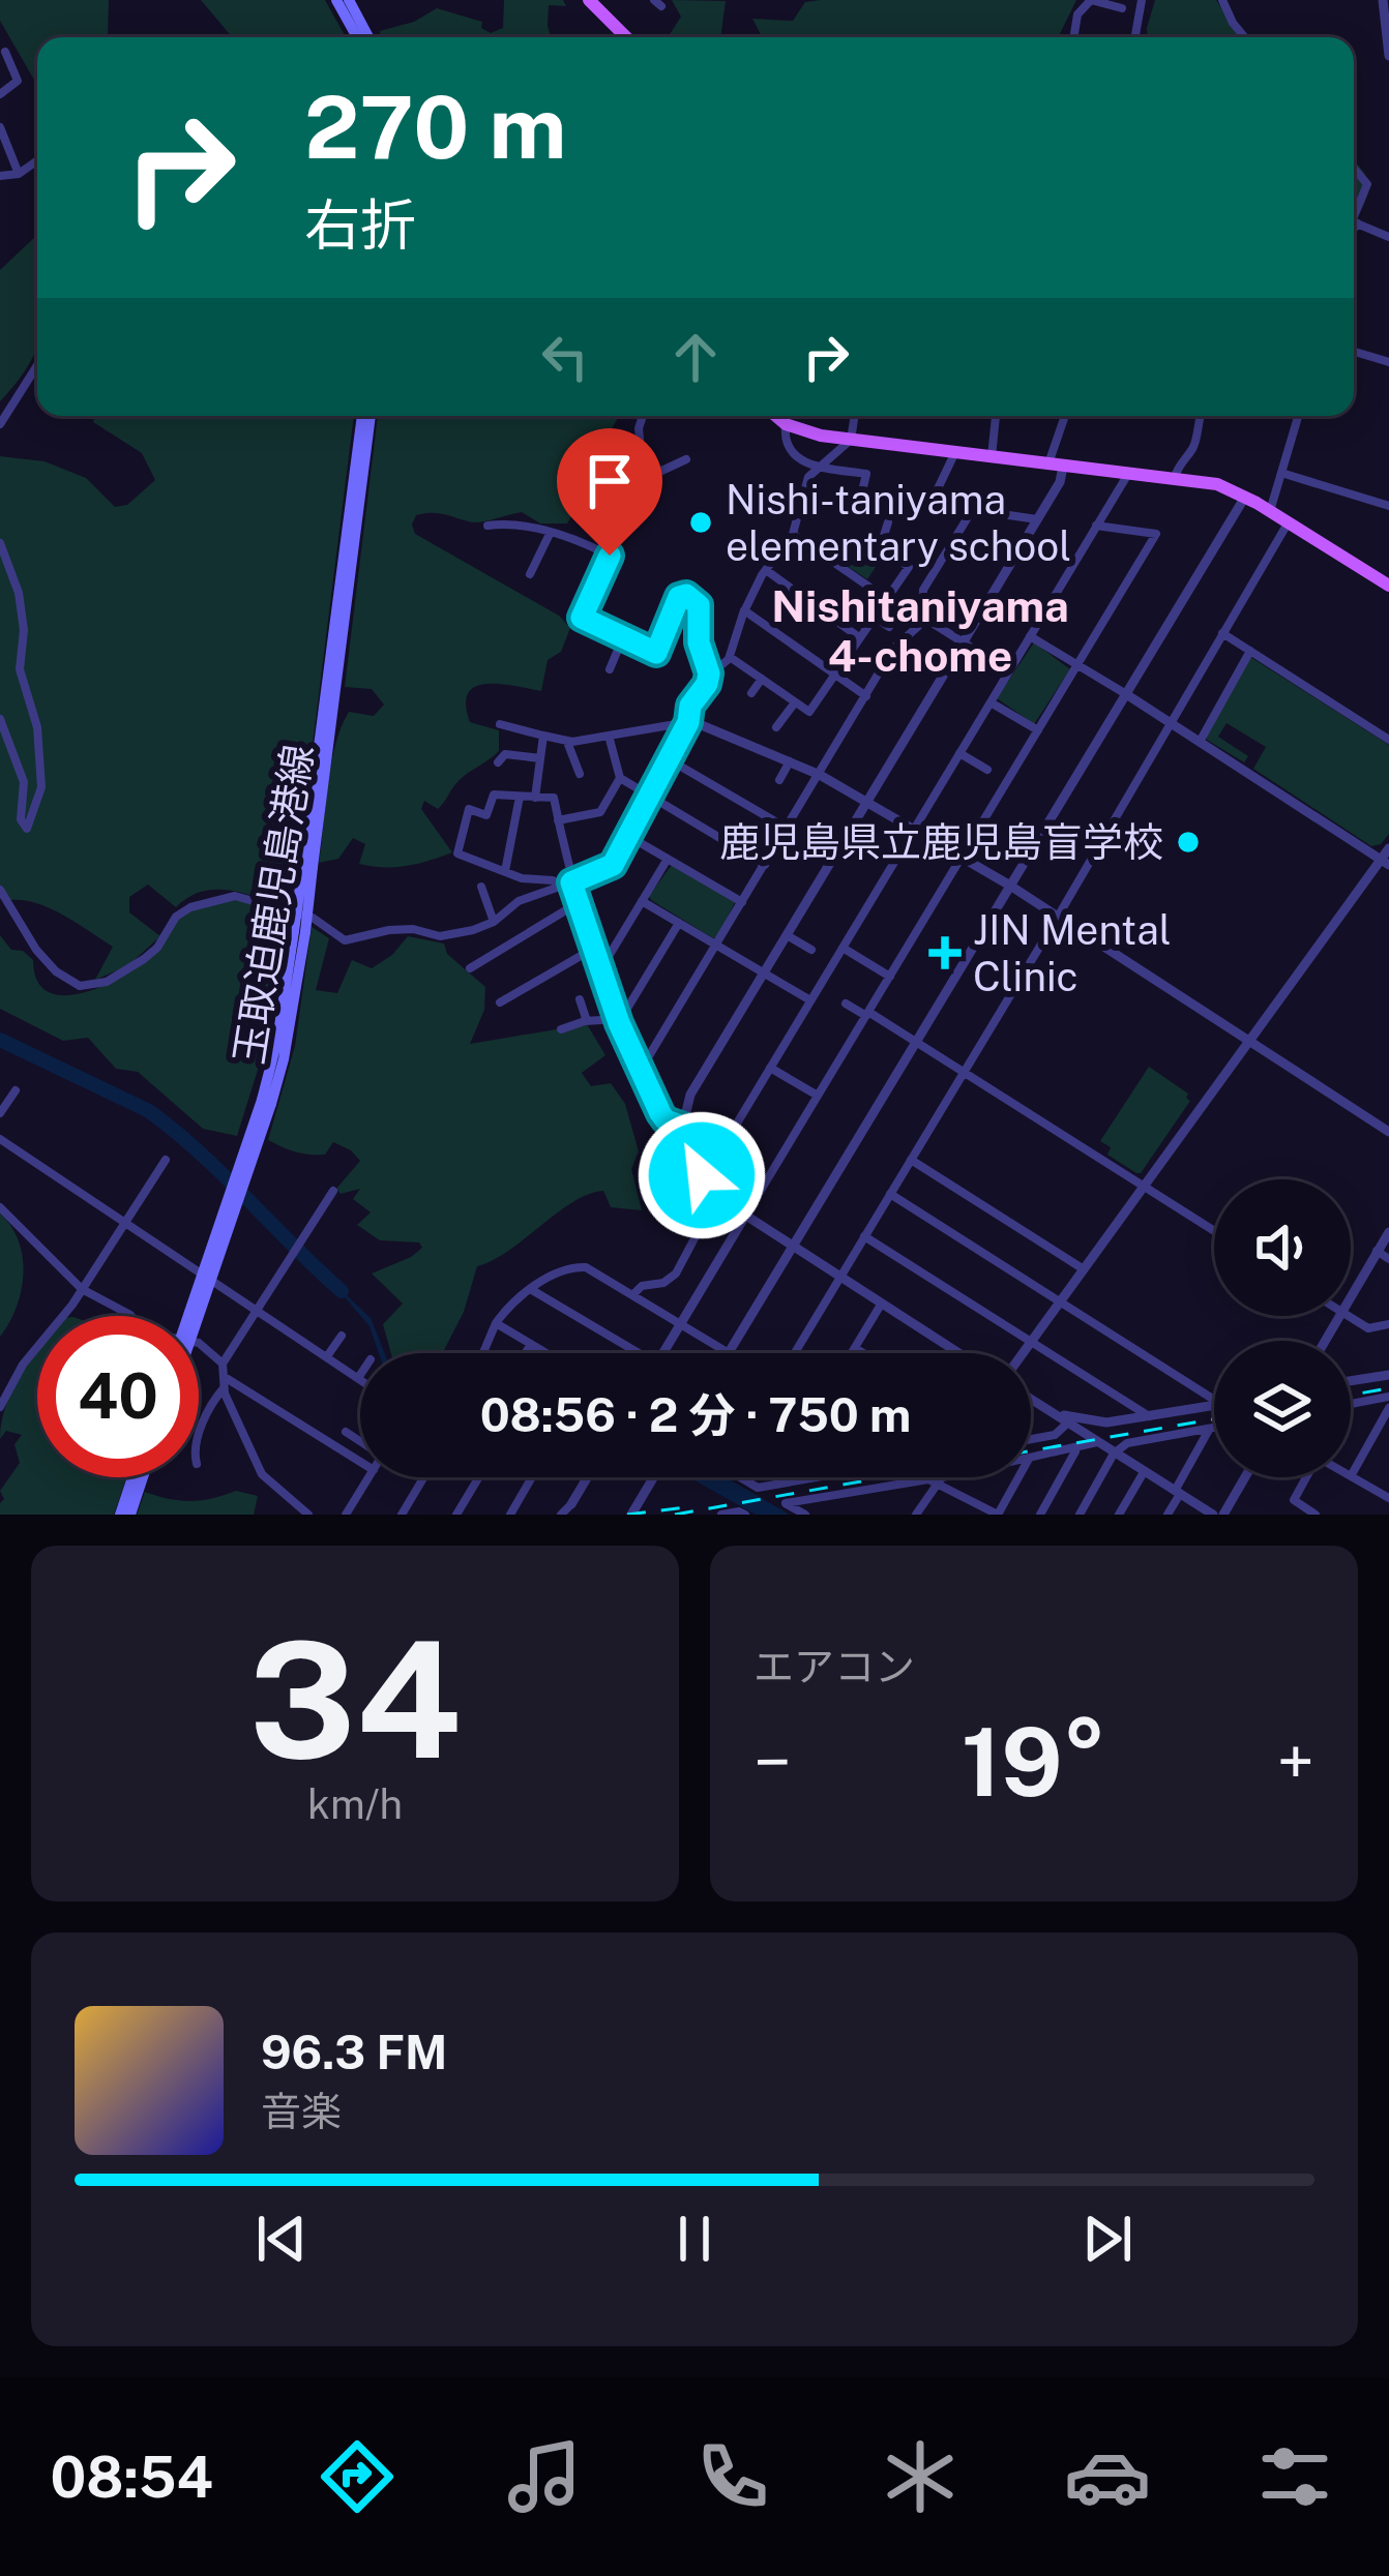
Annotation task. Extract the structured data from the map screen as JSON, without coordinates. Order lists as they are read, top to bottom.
{
  "streets": {
    "main road": ["玉取迫鹿児島港線"]
  },
  "districts": ["Nishitaniyama 4-chome"],
  "places": {
    "other": ["Nishi-taniyama elementary school", "鹿児島県立鹿児島盲学校"],
    "health": ["JIN Mental Clinic"]
  },
  "page": {
    "turn": ["270 m", "右折"],
    "limit": "40",
    "trip": "08:56 · 2 分 · 750 m",
    "tile": [
      ["34", "km/h"],
      "エアコン"
    ],
    "heat": ["−", "19°", "+"],
    "song": ["96.3 FM", "音楽"],
    "tabs": "08:54"
  }
}
